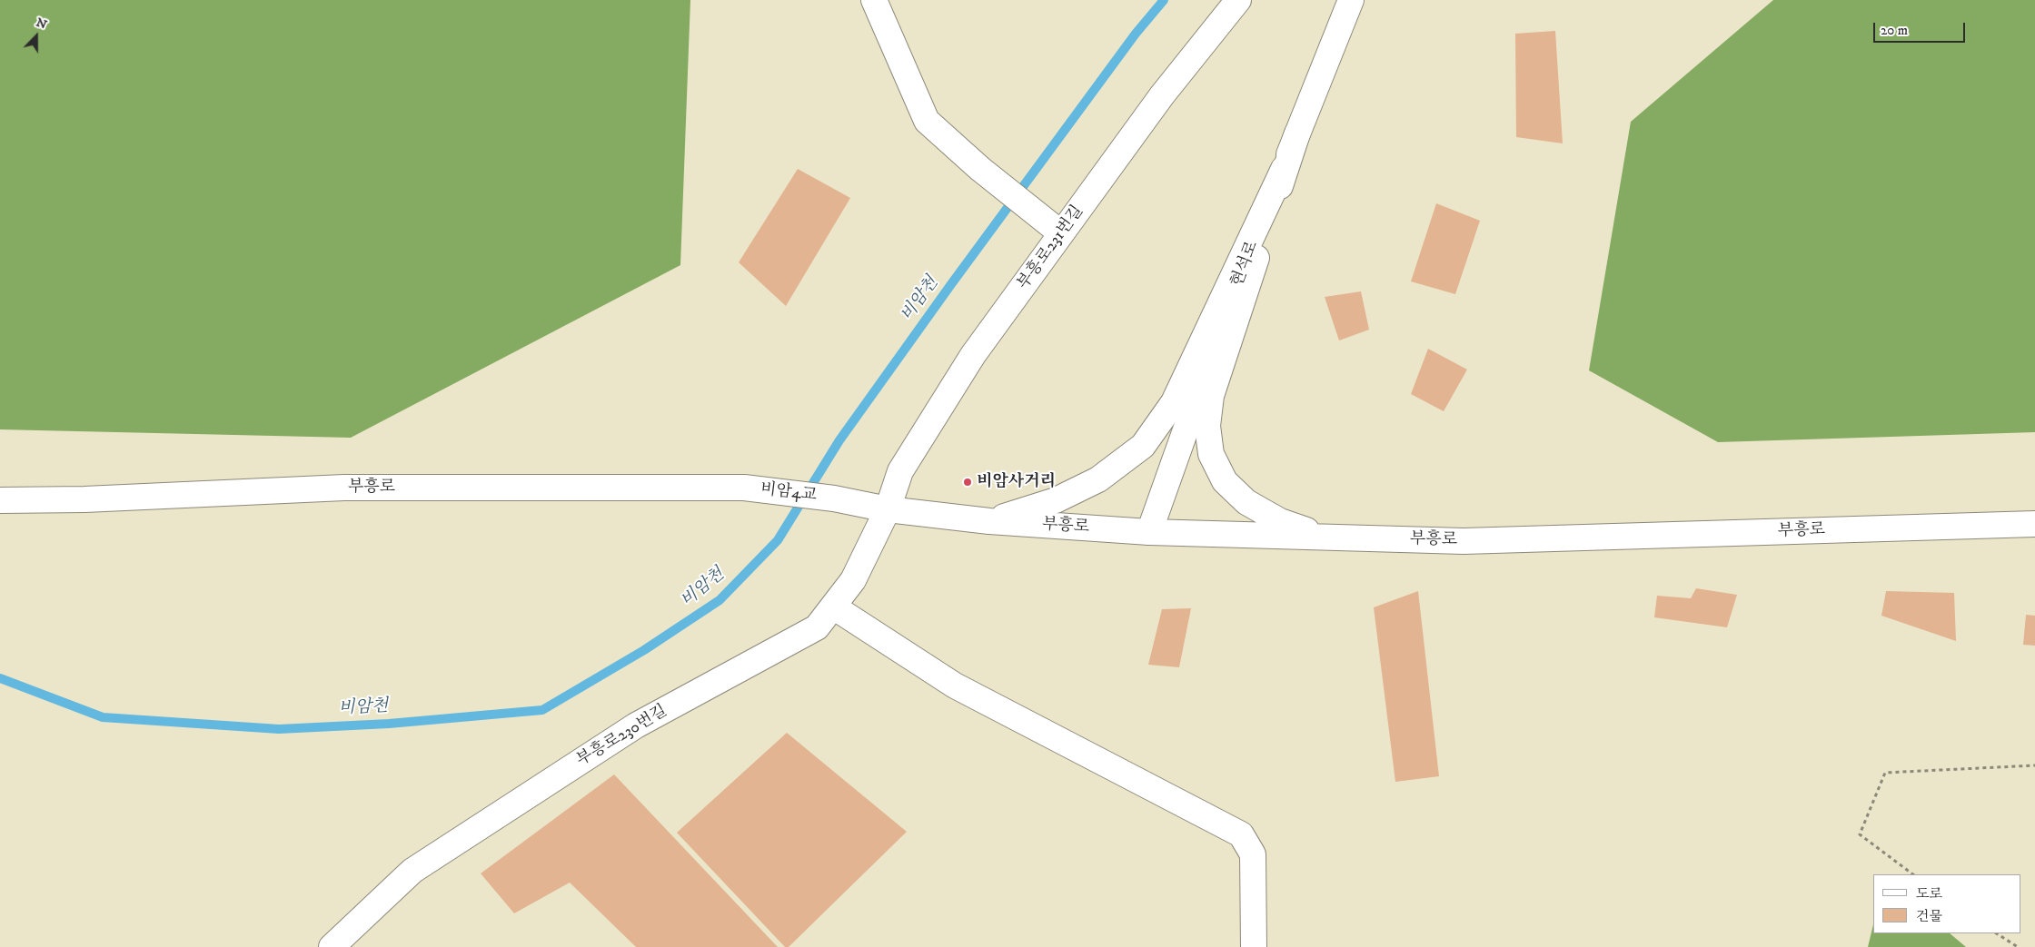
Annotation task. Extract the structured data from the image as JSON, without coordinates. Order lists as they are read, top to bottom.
{
  "streets": {
    "main road": [
      "부흥로231번길",
      "현석로",
      "부흥로",
      "비암4교",
      "부흥로230번길"
    ]
  },
  "crossings": [
    ["부흥로231번길", "부흥로"],
    ["부흥로231번길", "부흥로230번길"],
    ["현석로", "부흥로"],
    ["부흥로", "비암4교"],
    ["부흥로", "부흥로230번길"]
  ],
  "water": ["비암천"],
  "places": ["비암사거리"],
  "legend": ["도로", "건물"],
  "scale_bar": "20 m",
  "north": "top"
}
